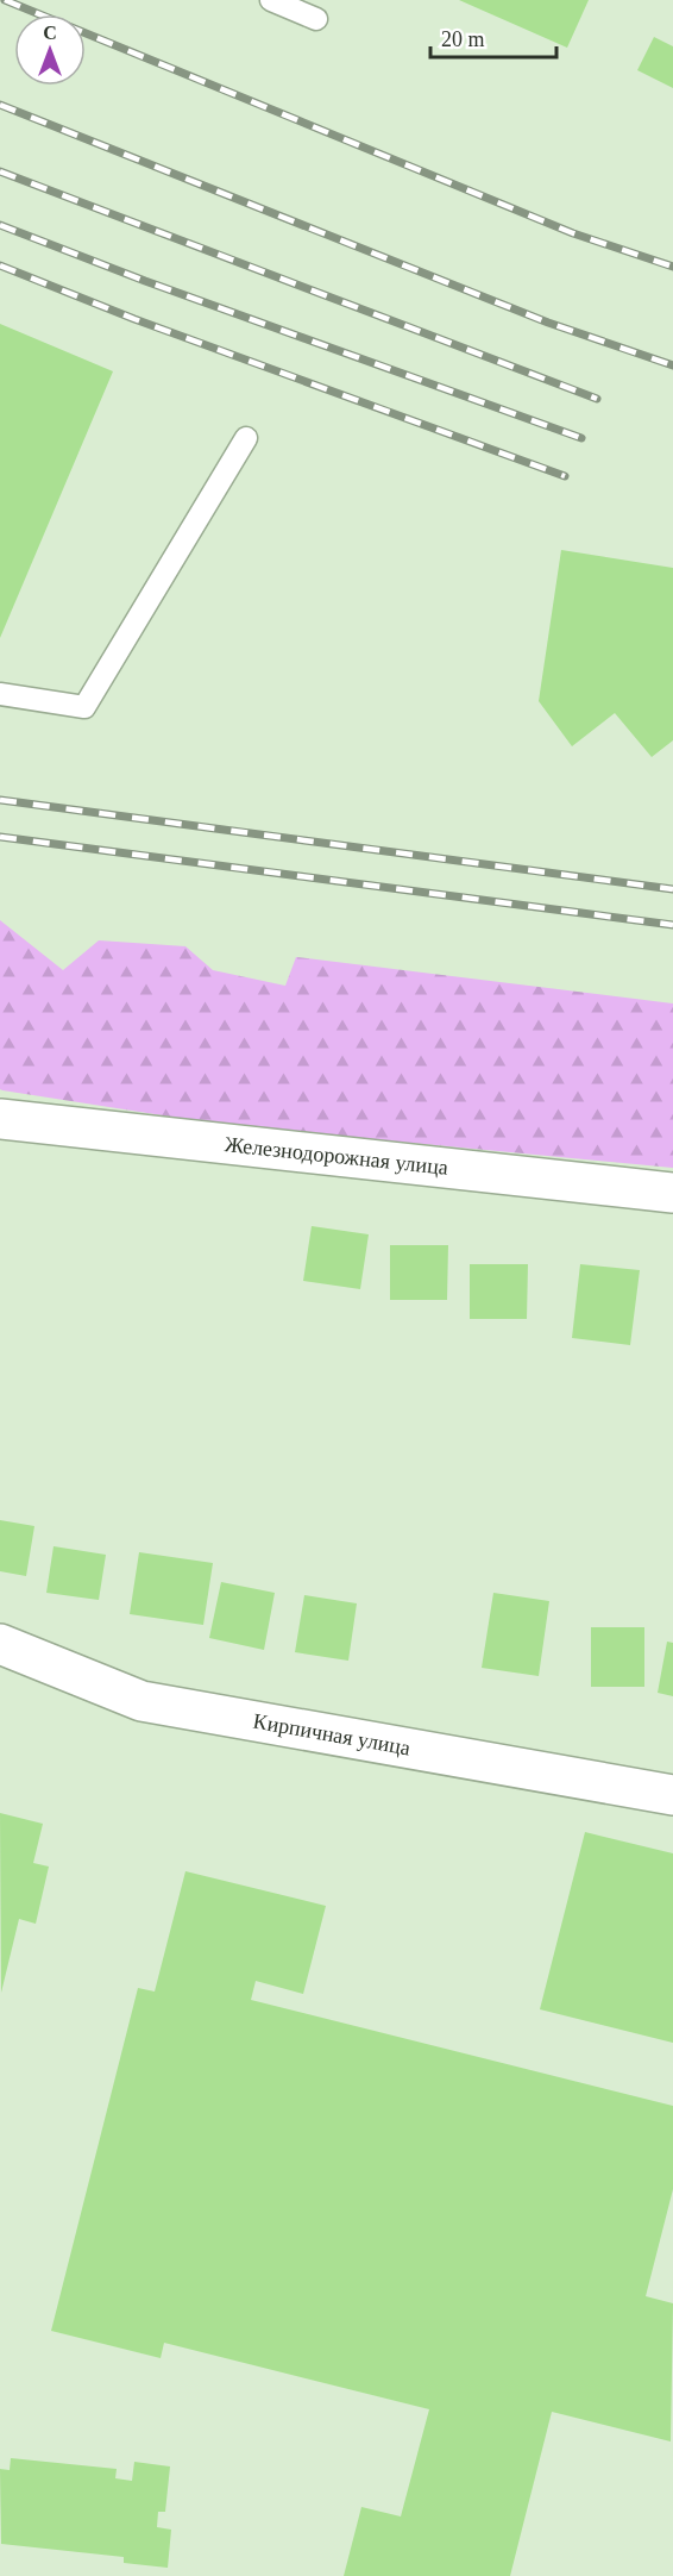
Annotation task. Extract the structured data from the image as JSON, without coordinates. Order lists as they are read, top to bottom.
{
  "streets": {
    "street": ["Железнодорожная улица", "Кирпичная улица"]
  },
  "scale_bar": "20 m",
  "north": "top"
}
